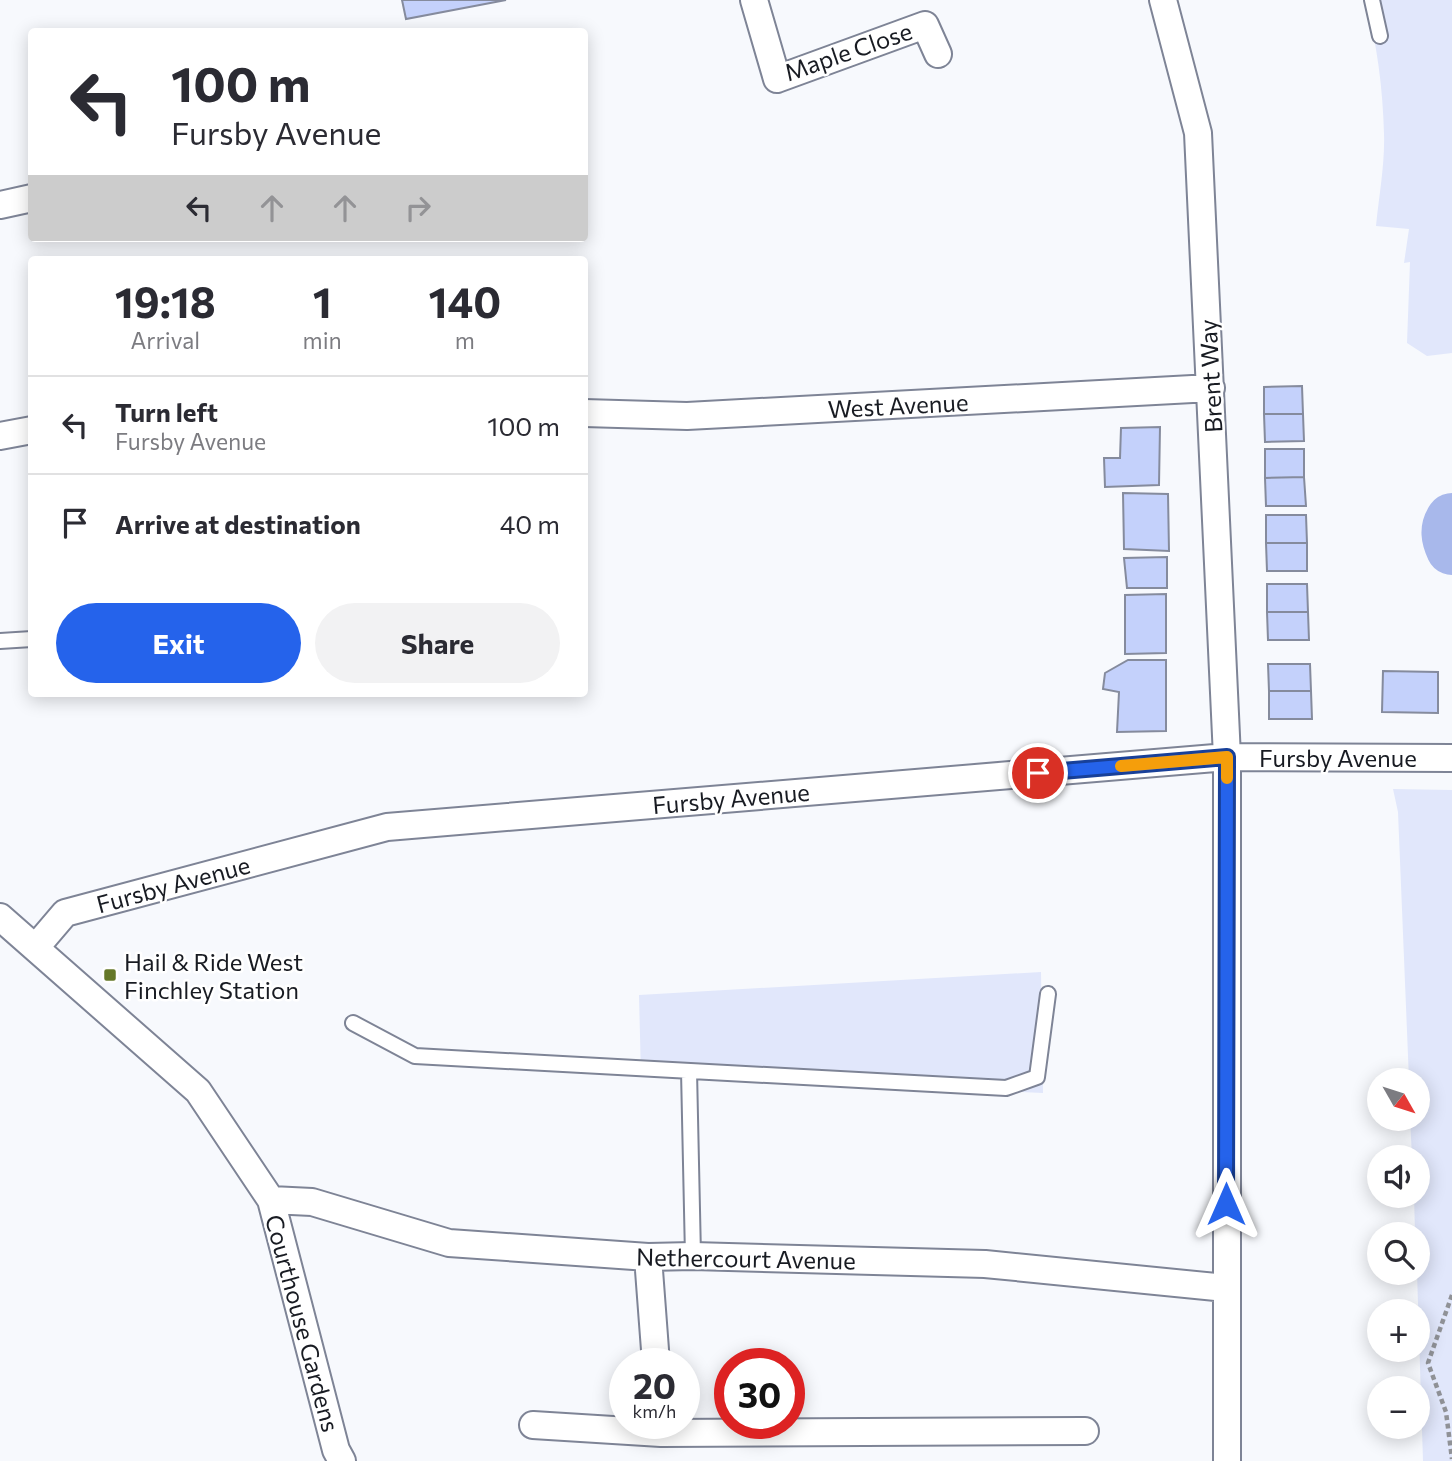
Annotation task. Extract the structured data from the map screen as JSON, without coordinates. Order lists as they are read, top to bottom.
{
  "streets": {
    "street": [
      "Maple Close",
      "Brent Way",
      "West Avenue",
      "Fursby Avenue",
      "Nethercourt Avenue",
      "Courthouse Gardens"
    ]
  },
  "crossings": [
    ["Brent Way", "West Avenue"],
    ["Brent Way", "Fursby Avenue"],
    ["Brent Way", "Nethercourt Avenue"],
    ["Fursby Avenue", "Courthouse Gardens"],
    ["Nethercourt Avenue", "Courthouse Gardens"]
  ],
  "places": {
    "transit": ["Hail & Ride West Finchley Station"]
  },
  "north": "bottom right",
  "page": {
    "turn": ["100 m", "Fursby Avenue"],
    "eta": [
      "19:18",
      "Arrival",
      "1",
      "min",
      "140",
      "m"
    ],
    "list": [
      {
        "name": "Turn left",
        "note": "Fursby Avenue",
        "value": "100 m"
      },
      {
        "name": "Arrive at destination",
        "value": "40 m"
      }
    ],
    "buttons": ["Exit", "Share"],
    "map_buttons": ["+", "−"],
    "speed": "20 km/h",
    "limit": "30"
  }
}
